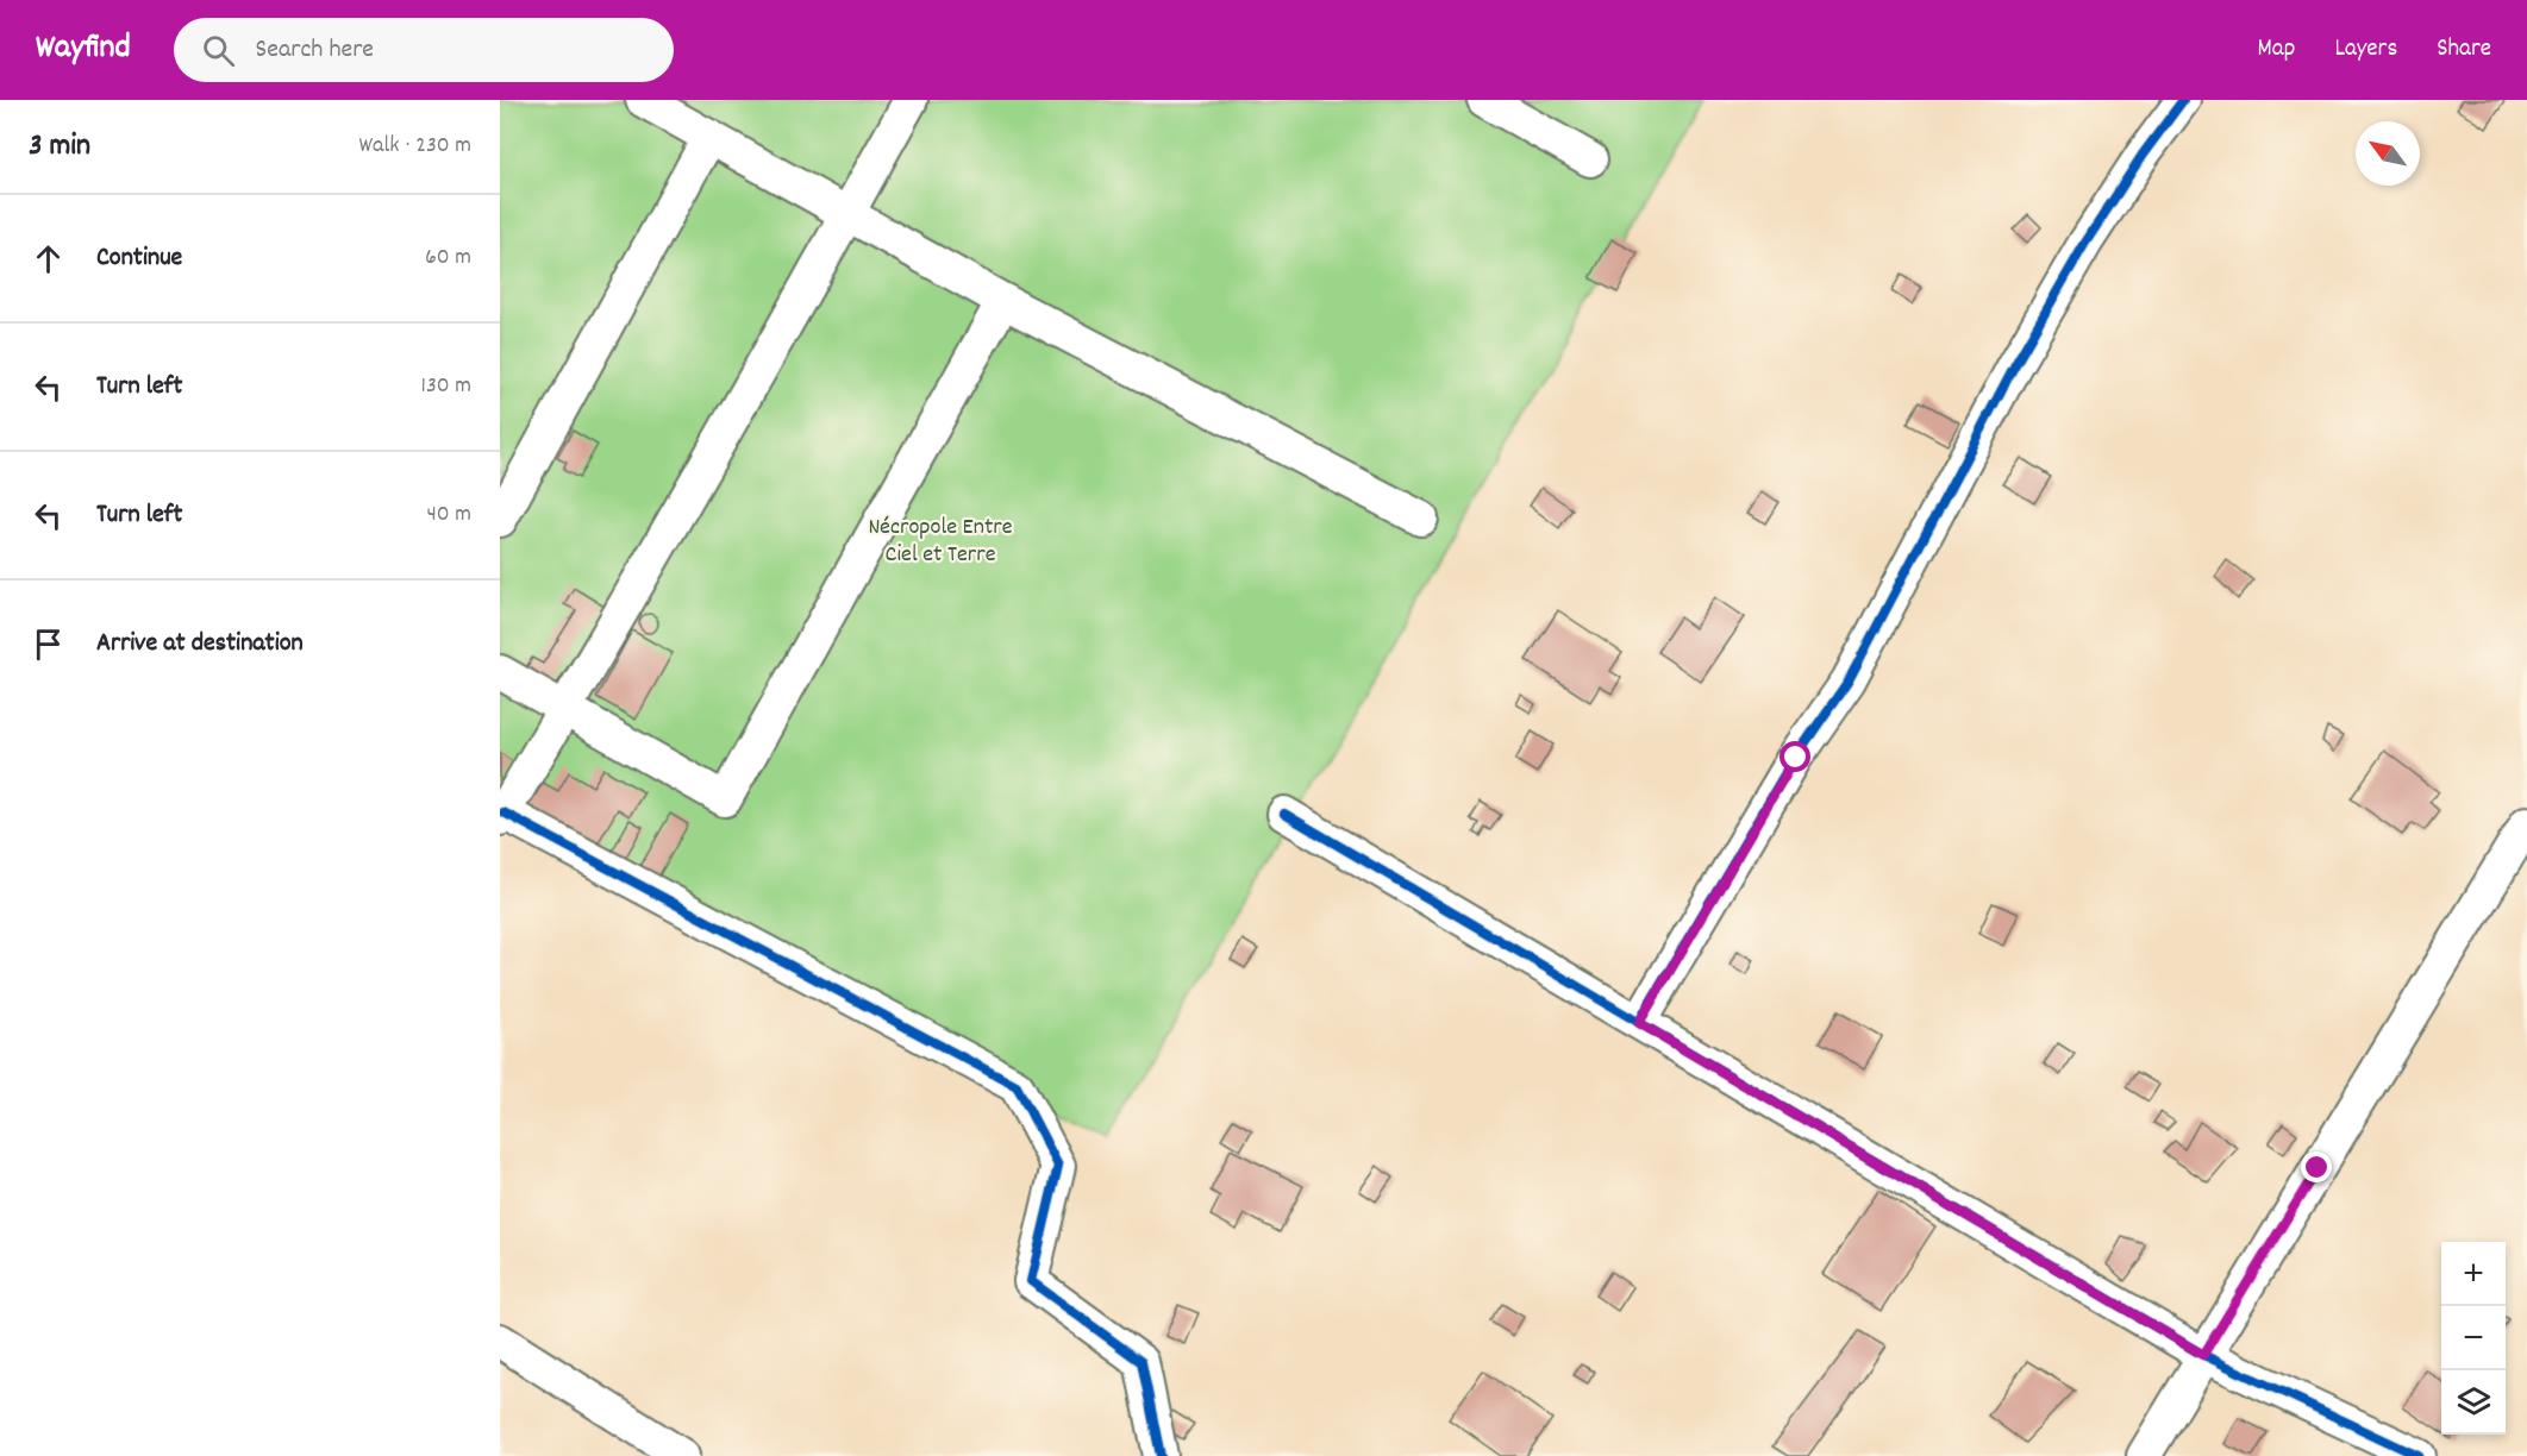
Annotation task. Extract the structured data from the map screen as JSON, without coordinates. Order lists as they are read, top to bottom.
{
  "parks": ["Nécropole Entre Ciel et Terre"],
  "north": "top left",
  "page": {
    "header": "Wayfind",
    "search": "Search here",
    "nav": ["Map", "Layers", "Share"],
    "heading": ["3 min", "Walk · 230 m"],
    "list": [
      ["Continue", "60 m"],
      ["Turn left", "130 m"],
      ["Turn left", "40 m"],
      "Arrive at destination"
    ],
    "map_buttons": ["+", "−"]
  }
}
